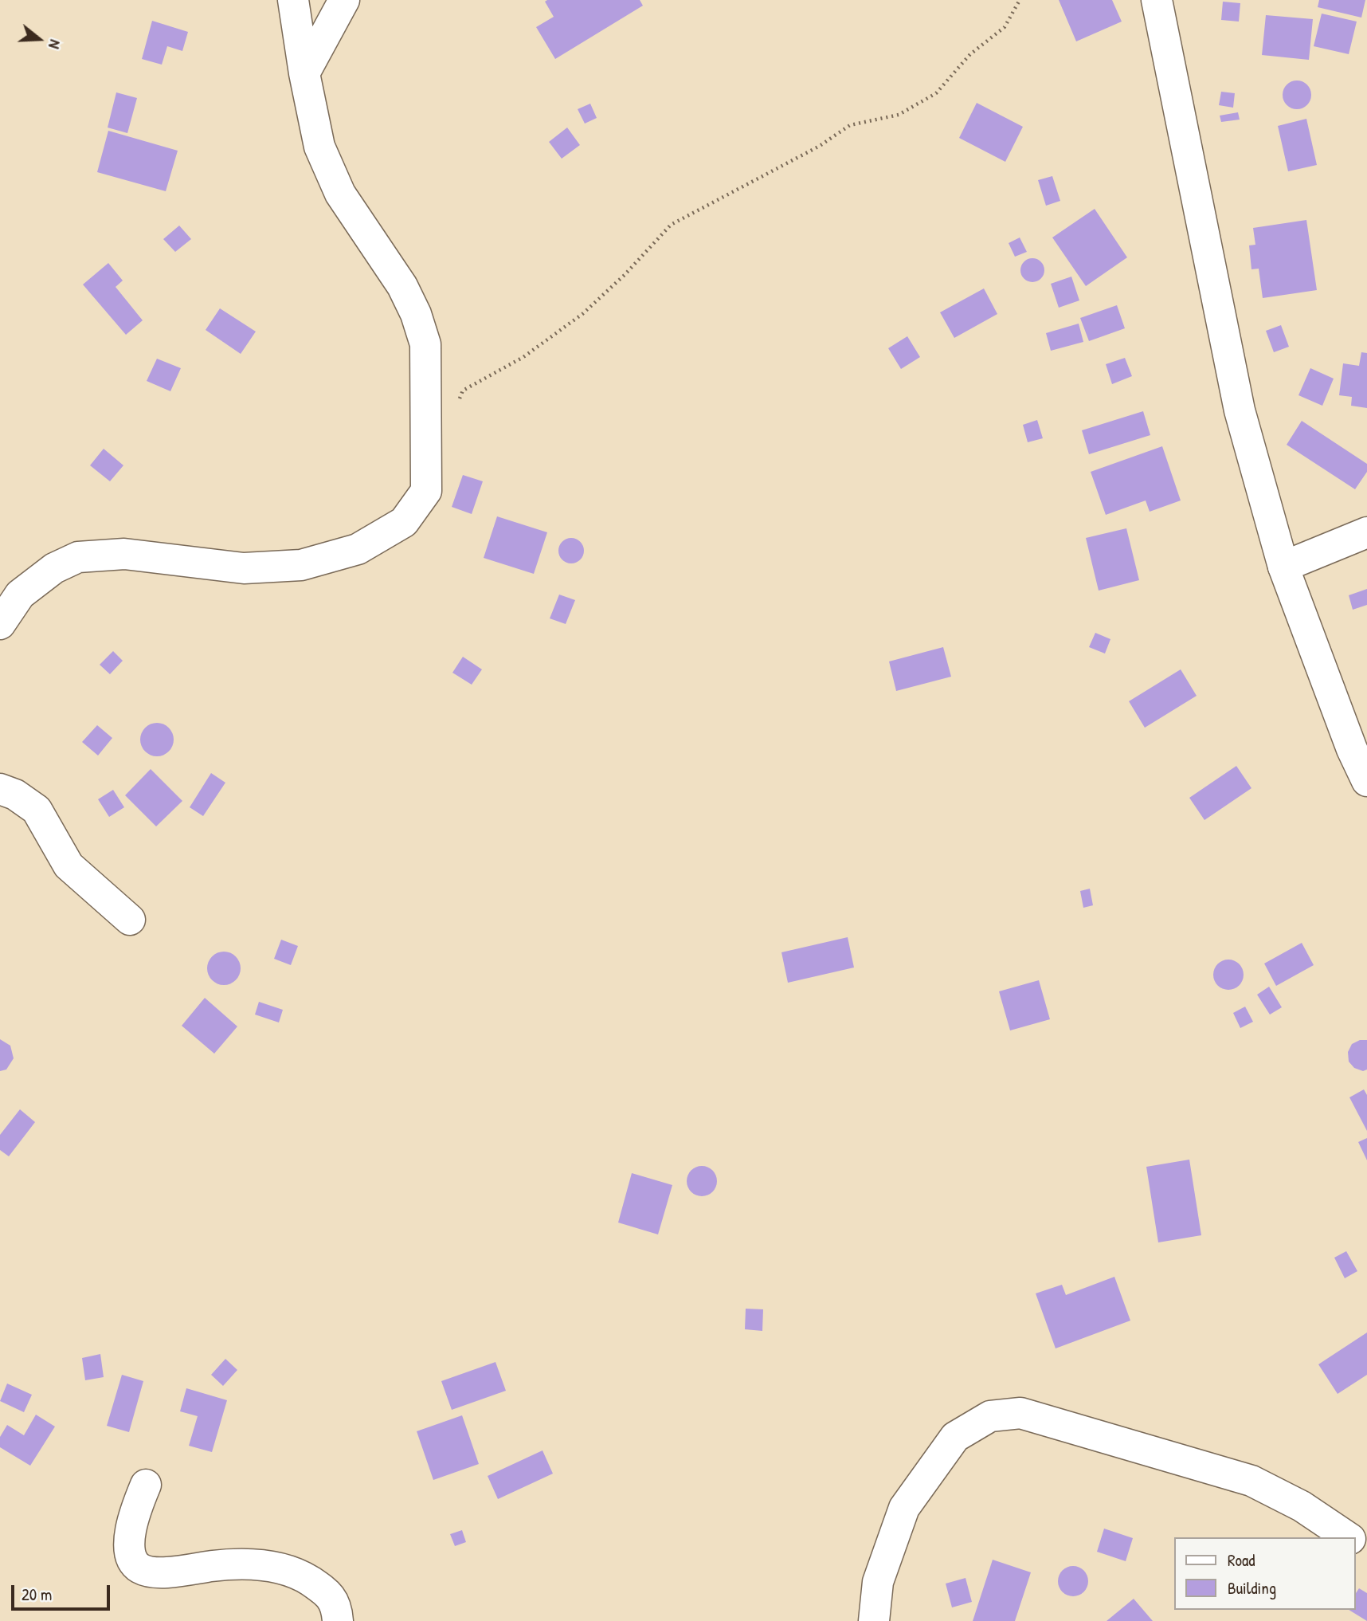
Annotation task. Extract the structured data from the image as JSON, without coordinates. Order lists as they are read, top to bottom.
{
  "legend": ["Road", "Building"],
  "scale_bar": "20 m",
  "north": "right"
}
